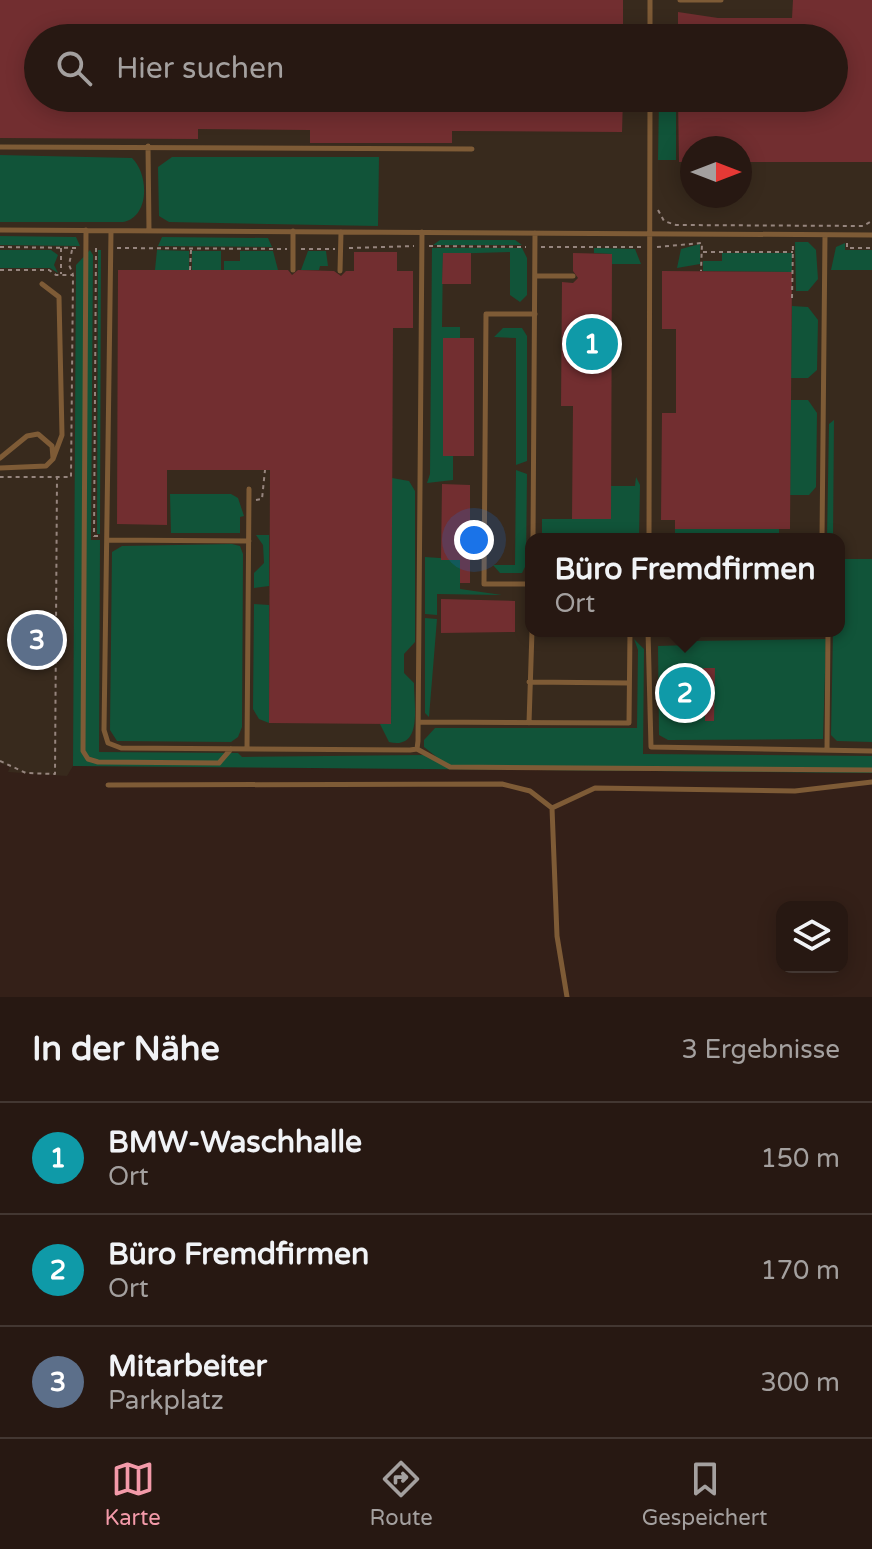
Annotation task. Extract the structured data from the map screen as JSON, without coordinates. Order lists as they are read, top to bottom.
{
  "north": "right",
  "page": {
    "search": "Hier suchen",
    "pins": ["1", "3", "2"],
    "popup": ["Büro Fremdfirmen", "Ort"],
    "heading": ["In der Nähe", "3 Ergebnisse"],
    "list": [
      {
        "mark": "1",
        "name": "BMW-Waschhalle",
        "note": "Ort",
        "value": "150 m"
      },
      {
        "mark": "2",
        "name": "Büro Fremdfirmen",
        "note": "Ort",
        "value": "170 m"
      },
      {
        "mark": "3",
        "name": "Mitarbeiter",
        "note": "Parkplatz",
        "value": "300 m"
      }
    ],
    "nav": ["Karte", "Route", "Gespeichert"]
  }
}
